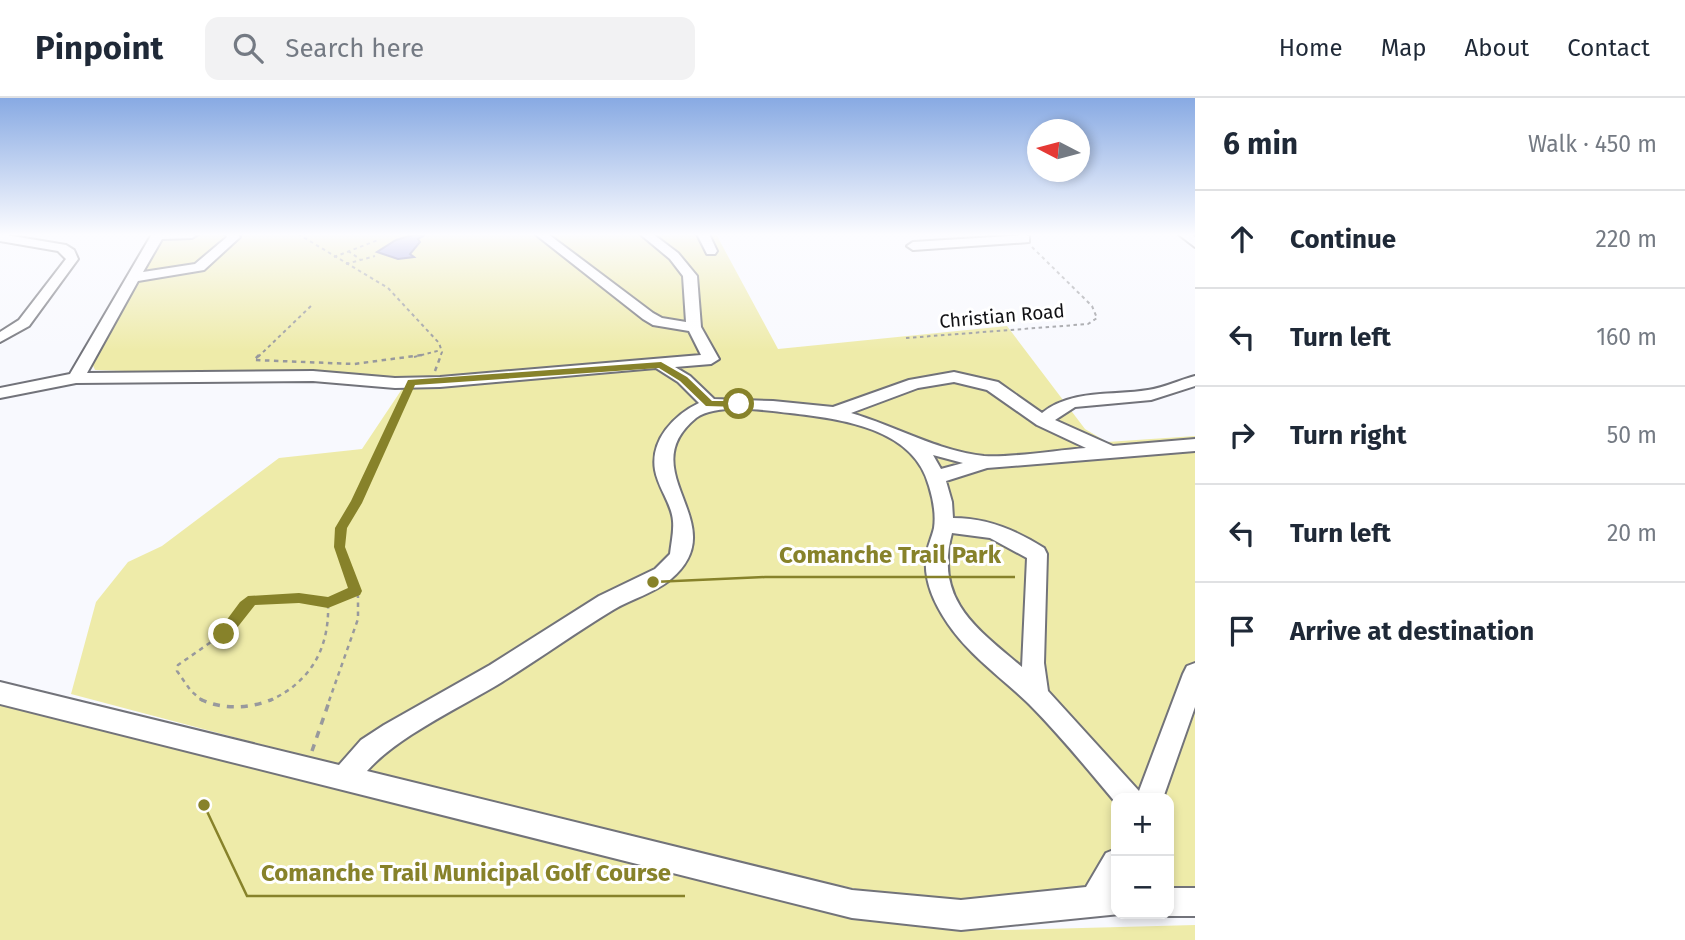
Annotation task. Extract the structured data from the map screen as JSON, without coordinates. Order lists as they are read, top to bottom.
{
  "streets": {
    "path": ["Christian Road"]
  },
  "places": ["Comanche Trail Park", "Comanche Trail Municipal Golf Course"],
  "north": "left",
  "page": {
    "header": "Pinpoint",
    "search": "Search here",
    "nav": [
      "Home",
      "Map",
      "About",
      "Contact"
    ],
    "heading": ["6 min", "Walk · 450 m"],
    "list": [
      ["Continue", "220 m"],
      ["Turn left", "160 m"],
      ["Turn right", "50 m"],
      ["Turn left", "20 m"],
      "Arrive at destination"
    ],
    "map_buttons": ["+", "−"]
  }
}
